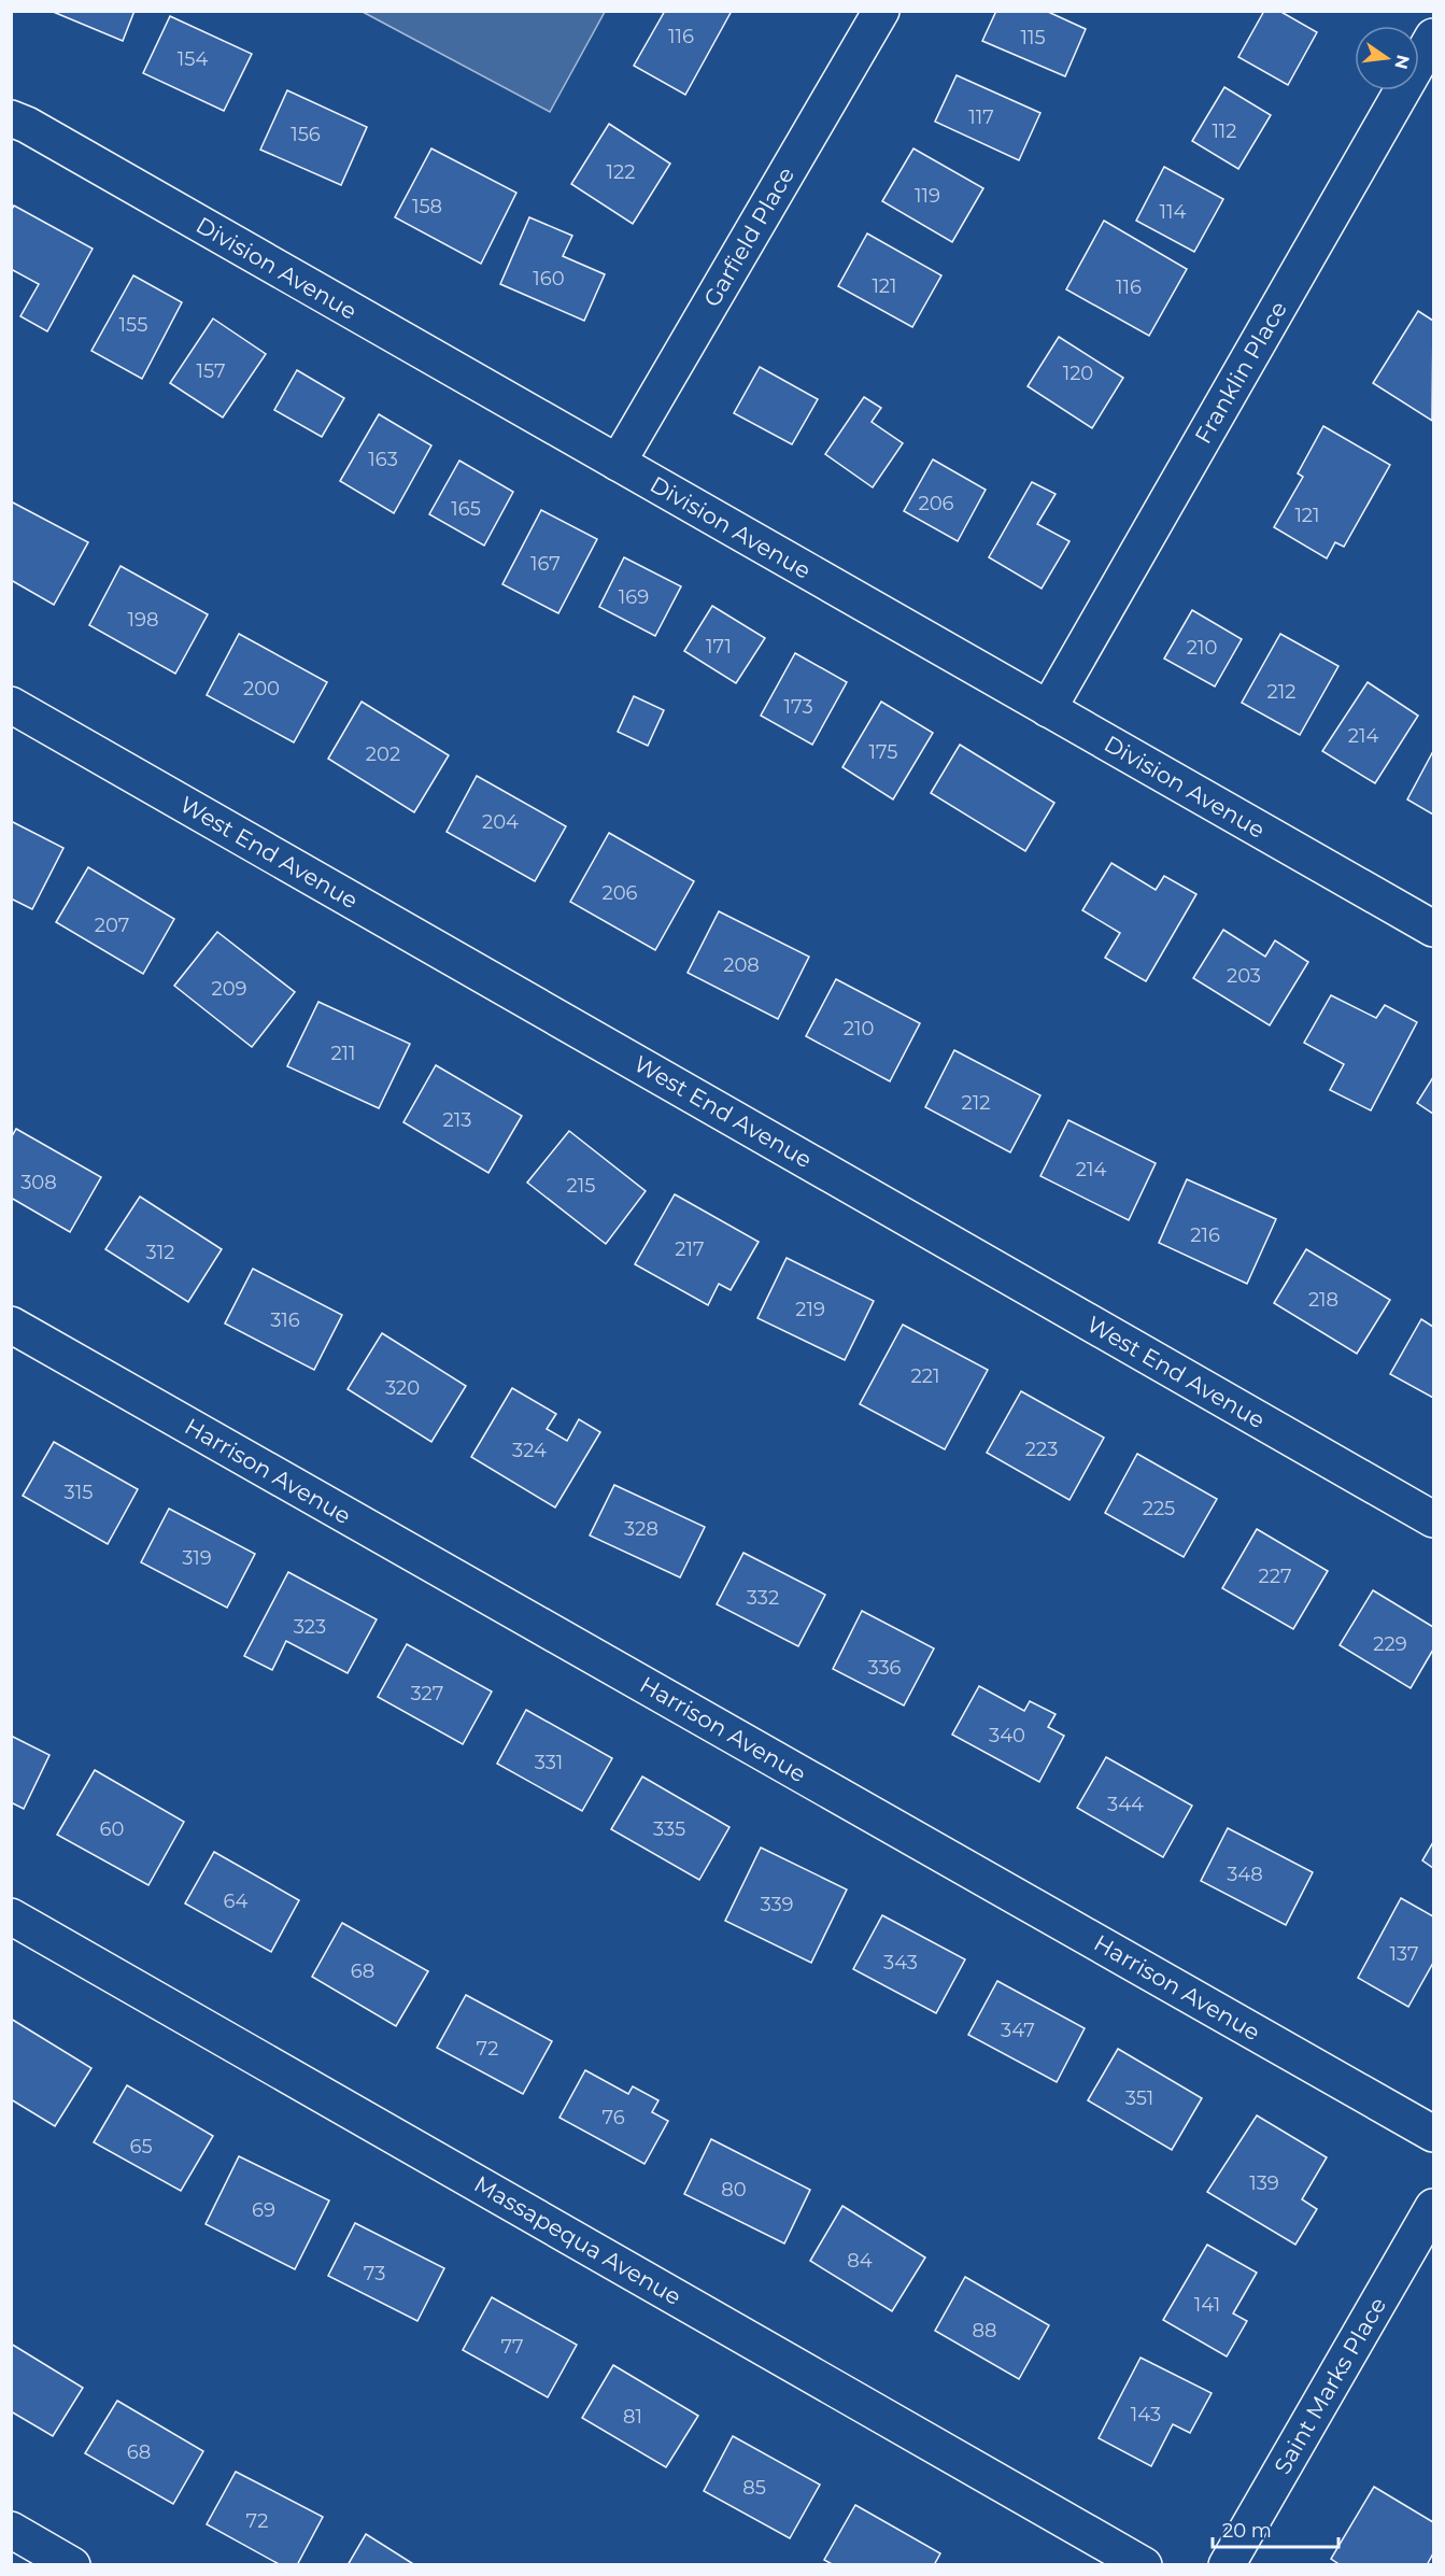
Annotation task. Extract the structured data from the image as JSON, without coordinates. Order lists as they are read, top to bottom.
{
  "streets": {
    "street": [
      "Garfield Place",
      "Division Avenue",
      "Franklin Place",
      "West End Avenue",
      "Harrison Avenue",
      "Massapequa Avenue",
      "Saint Marks Place"
    ]
  },
  "crossings": [
    ["Garfield Place", "Division Avenue"],
    ["Division Avenue", "Franklin Place"]
  ],
  "house_numbers": [
    "116",
    "115",
    "154",
    "117",
    "112",
    "156",
    "122",
    "119",
    "158",
    "114",
    "160",
    "121",
    "116",
    "155",
    "157",
    "120",
    "163",
    "206",
    "165",
    "121",
    "167",
    "169",
    "198",
    "171",
    "210",
    "200",
    "212",
    "173",
    "214",
    "175",
    "202",
    "204",
    "206",
    "207",
    "208",
    "203",
    "209",
    "210",
    "211",
    "212",
    "213",
    "214",
    "308",
    "215",
    "216",
    "217",
    "312",
    "218",
    "219",
    "316",
    "221",
    "320",
    "223",
    "324",
    "315",
    "225",
    "328",
    "319",
    "227",
    "332",
    "323",
    "229",
    "336",
    "327",
    "340",
    "331",
    "344",
    "60",
    "335",
    "348",
    "64",
    "339",
    "137",
    "343",
    "68",
    "347",
    "72",
    "351",
    "76",
    "65",
    "139",
    "80",
    "69",
    "84",
    "73",
    "141",
    "88",
    "77",
    "143",
    "81",
    "68",
    "85",
    "72"
  ],
  "scale_bar": "20 m",
  "north": "right"
}
